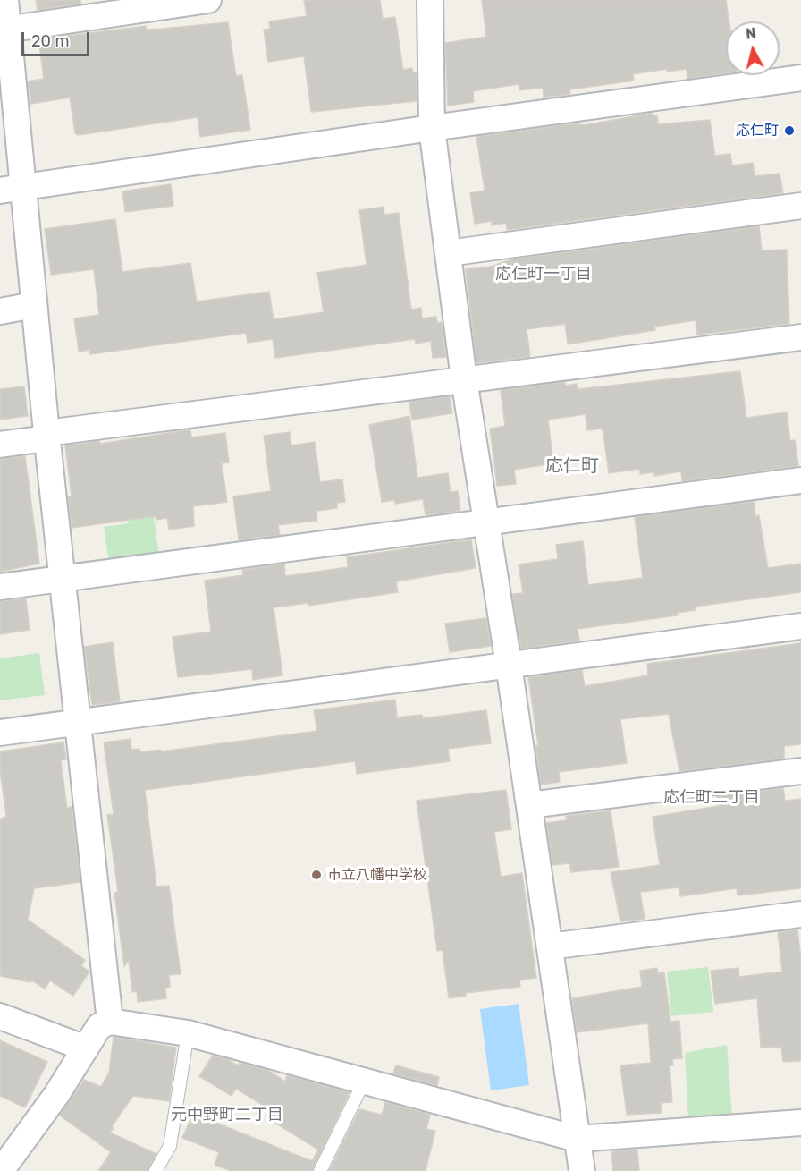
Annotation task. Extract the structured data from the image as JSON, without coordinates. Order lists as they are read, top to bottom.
{
  "districts": [
    "応仁町一丁目",
    "応仁町",
    "応仁町二丁目",
    "元中野町二丁目"
  ],
  "places": ["応仁町", "市立八幡中学校"],
  "scale_bar": "20 m",
  "north": "top"
}
